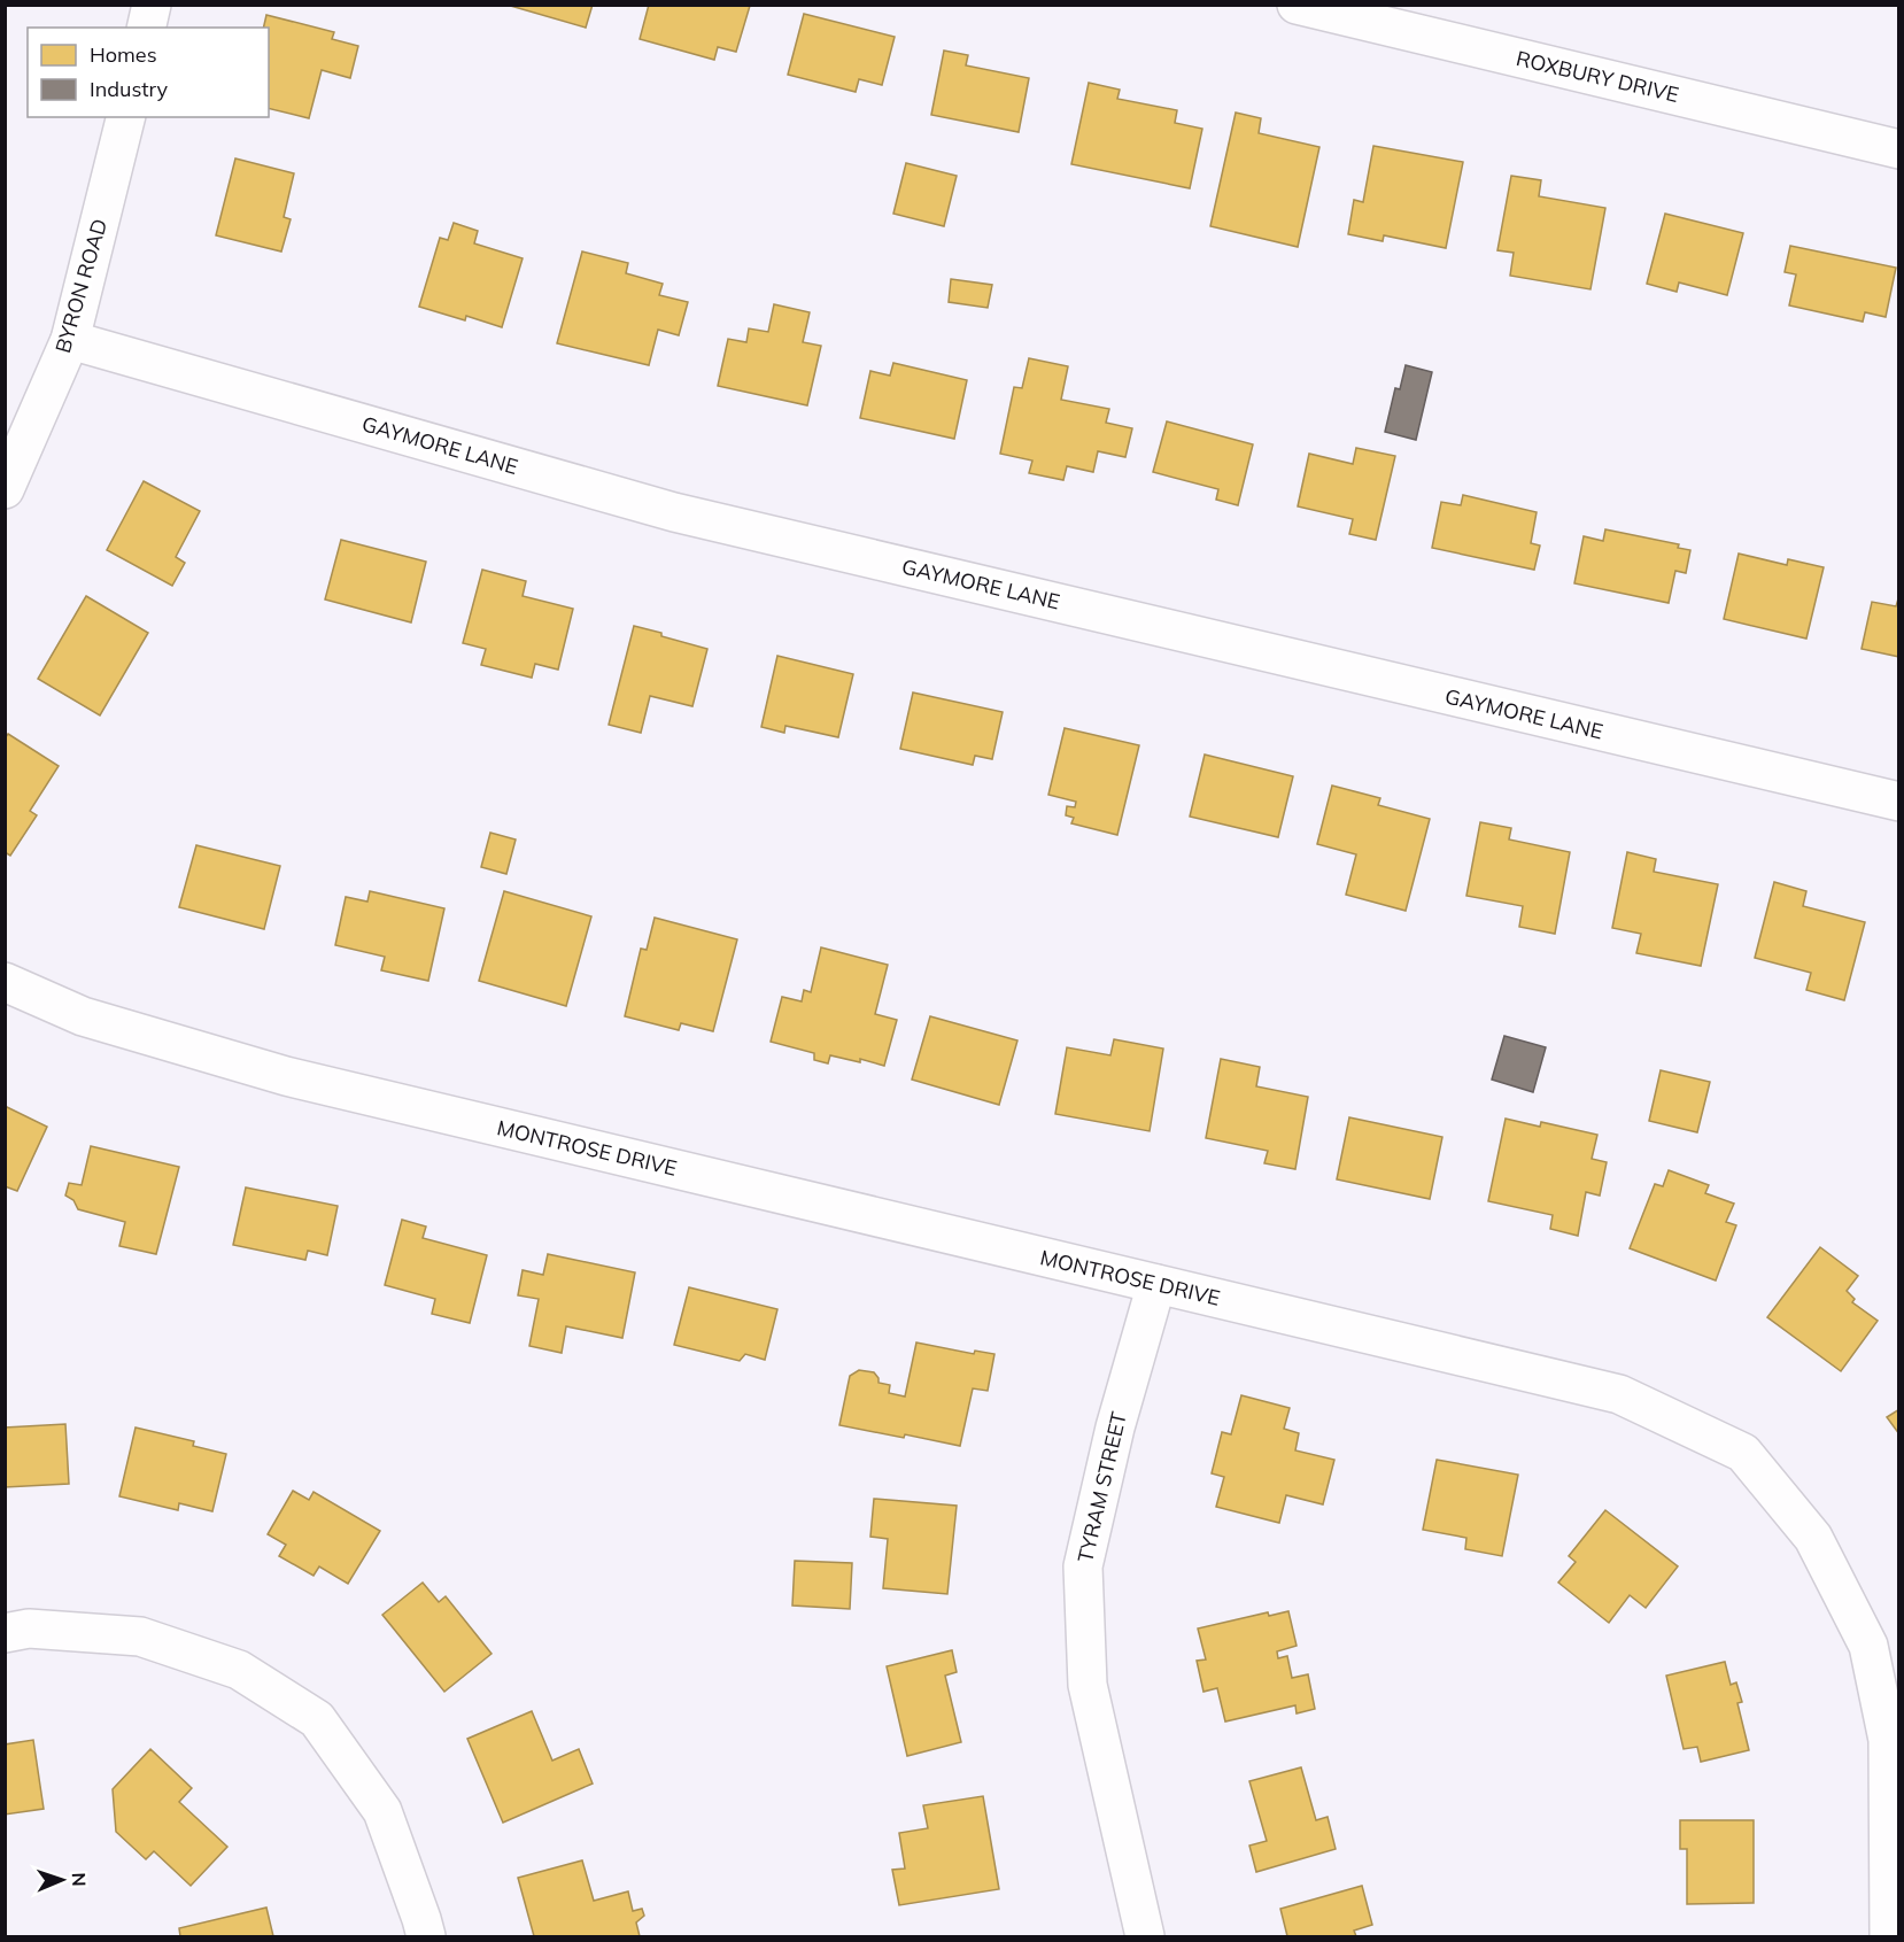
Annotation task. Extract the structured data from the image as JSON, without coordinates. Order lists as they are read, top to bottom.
{
  "streets": {
    "street": [
      "ROXBURY DRIVE",
      "BYRON ROAD",
      "GAYMORE LANE",
      "MONTROSE DRIVE",
      "TYRAM STREET"
    ]
  },
  "crossings": [
    ["BYRON ROAD", "GAYMORE LANE"],
    ["MONTROSE DRIVE", "TYRAM STREET"]
  ],
  "legend": ["Homes", "Industry"],
  "north": "right"
}
